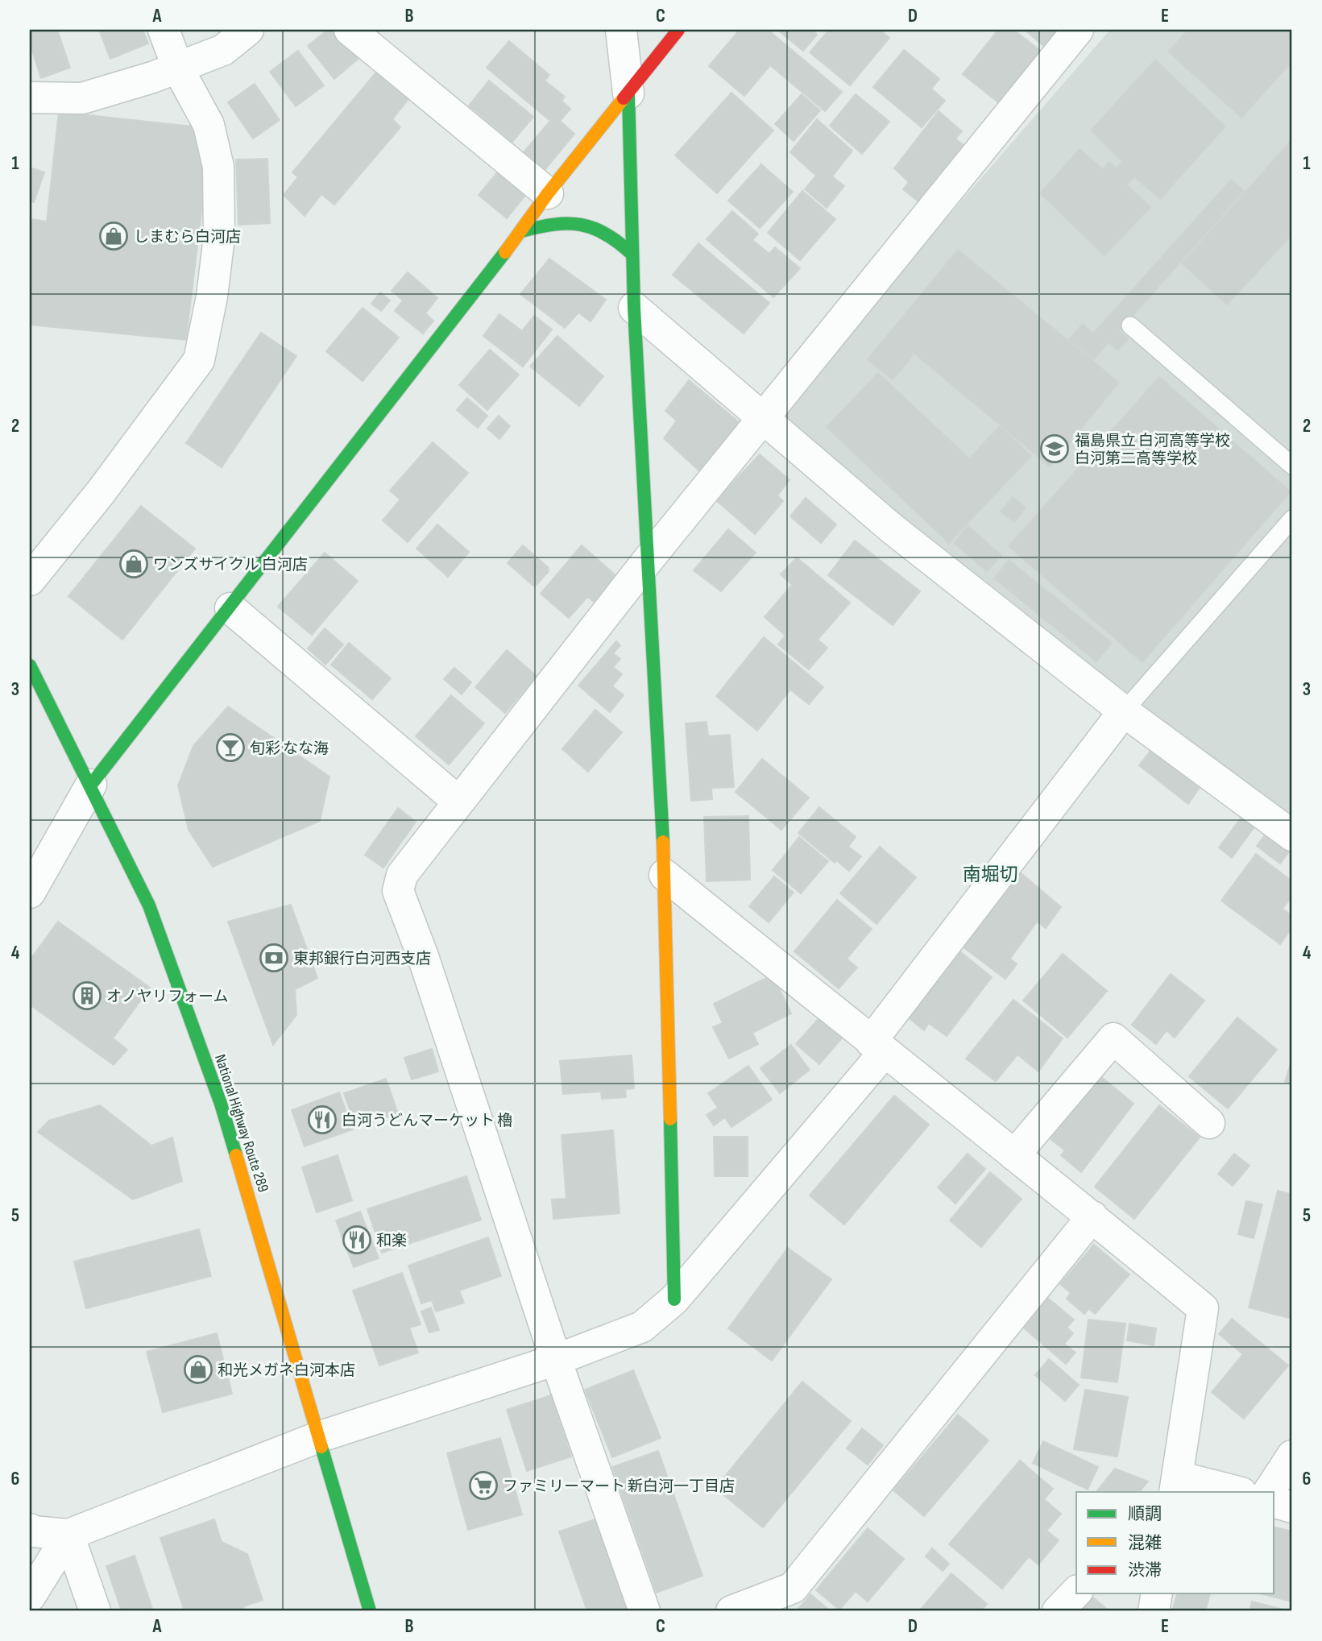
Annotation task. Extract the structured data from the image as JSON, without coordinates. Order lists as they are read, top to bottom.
{
  "streets": {
    "main road": ["National Highway Route 289"]
  },
  "districts": ["南堀切"],
  "places": {
    "shop": ["しまむら白河店", "ワンズサイクル 白河店", "和光メガネ白河本店"],
    "school or university": ["福島県立 白河高等学校 白河第二高等学校"],
    "bar": ["旬彩 なな海"],
    "bank": ["東邦銀行白河西支店"],
    "building": ["オノヤリフォーム"],
    "restaurant": ["白河うどんマーケット 櫓", "和楽"],
    "supermarket": ["ファミリーマート 新白河一丁目店"]
  },
  "legend": ["順調", "混雑", "渋滞"],
  "grid": {
    "columns": [
      "A",
      "B",
      "C",
      "D",
      "E"
    ],
    "rows": [
      "1",
      "2",
      "3",
      "4",
      "5",
      "6"
    ]
  }
}
